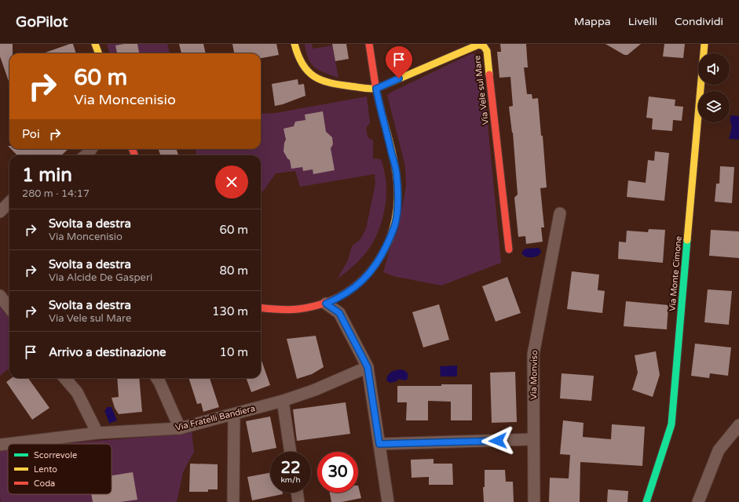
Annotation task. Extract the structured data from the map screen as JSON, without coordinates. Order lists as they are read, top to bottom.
{
  "streets": {
    "street": [
      "Via Vele sul Mare",
      "Via Monte Cimone",
      "Via Monviso",
      "Via Fratelli Bandiera"
    ]
  },
  "legend": ["Scorrevole", "Lento", "Coda"],
  "page": {
    "header": "GoPilot",
    "nav": ["Mappa", "Livelli", "Condividi"],
    "turn": ["60 m", "Via Moncenisio"],
    "then": "Poi",
    "heading": ["1 min", "280 m · 14:17"],
    "list": [
      {
        "name": "Svolta a destra",
        "note": "Via Moncenisio",
        "value": "60 m"
      },
      {
        "name": "Svolta a destra",
        "note": "Via Alcide De Gasperi",
        "value": "80 m"
      },
      {
        "name": "Svolta a destra",
        "note": "Via Vele sul Mare",
        "value": "130 m"
      },
      {
        "name": "Arrivo a destinazione",
        "value": "10 m"
      }
    ],
    "speed": "22 km/h",
    "limit": "30"
  }
}
